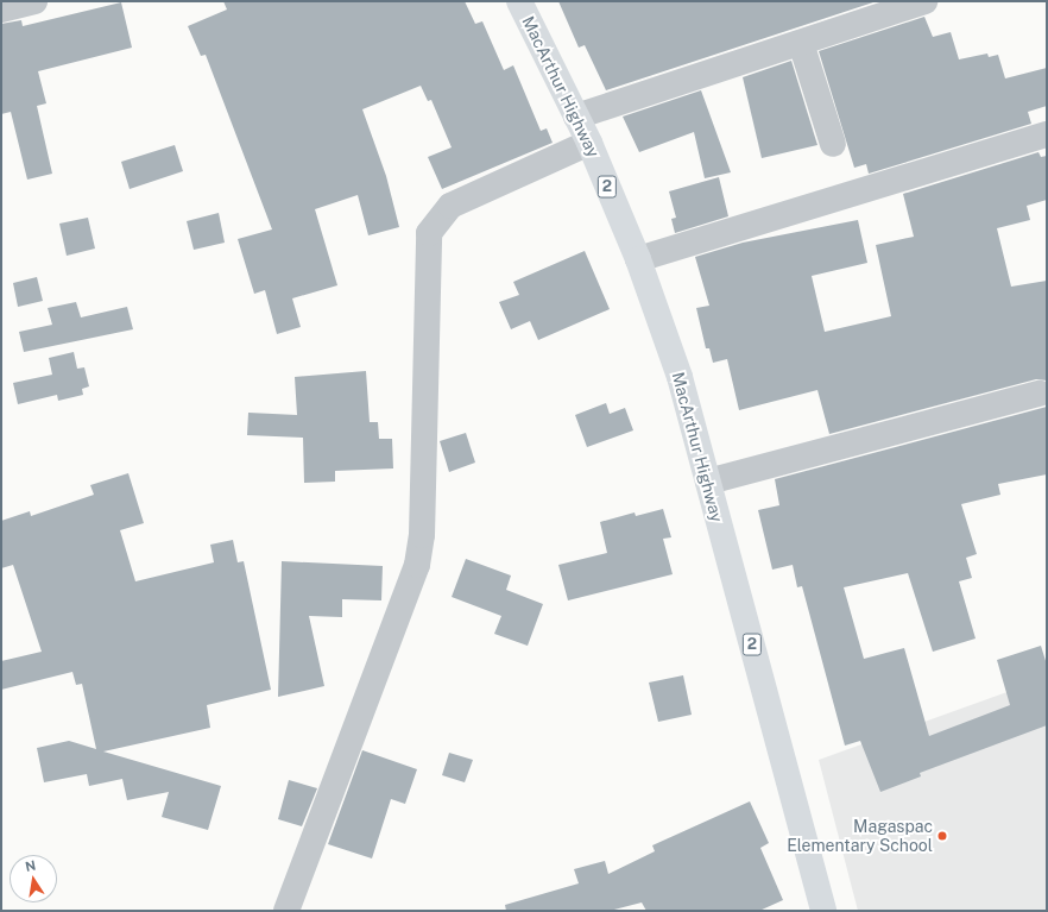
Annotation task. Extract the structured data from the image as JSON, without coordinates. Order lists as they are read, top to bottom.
{
  "streets": {
    "highway": ["MacArthur Highway", "2"]
  },
  "places": ["Magaspac Elementary School"],
  "north": "top"
}
